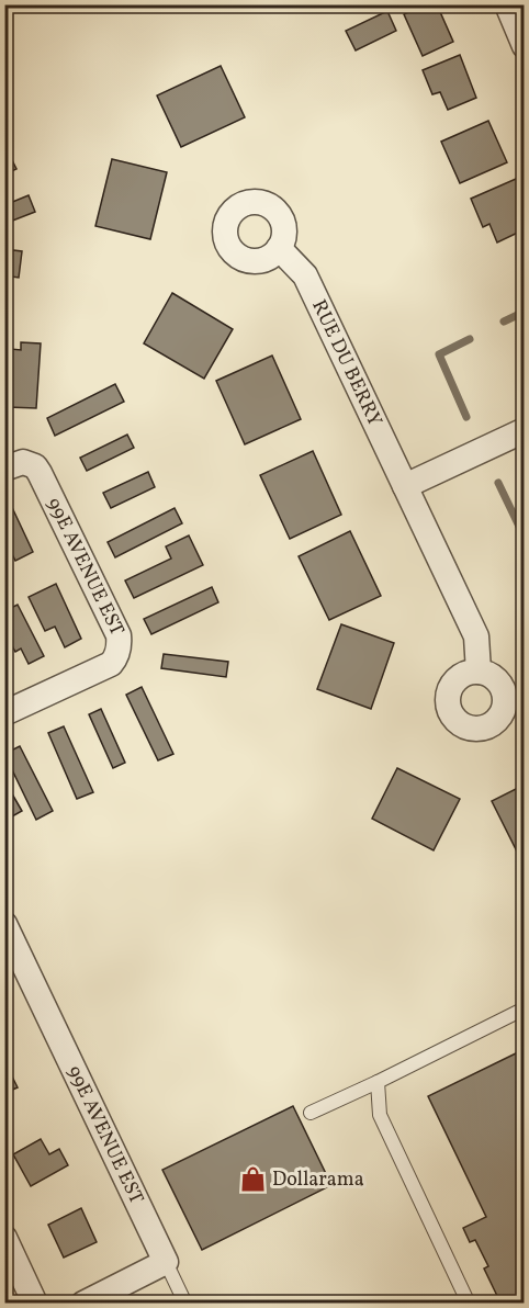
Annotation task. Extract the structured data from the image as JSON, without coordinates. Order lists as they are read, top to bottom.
{
  "streets": {
    "street": ["RUE DU BERRY", "99E AVENUE EST"]
  },
  "places": {
    "shop": ["Dollarama"]
  }
}
